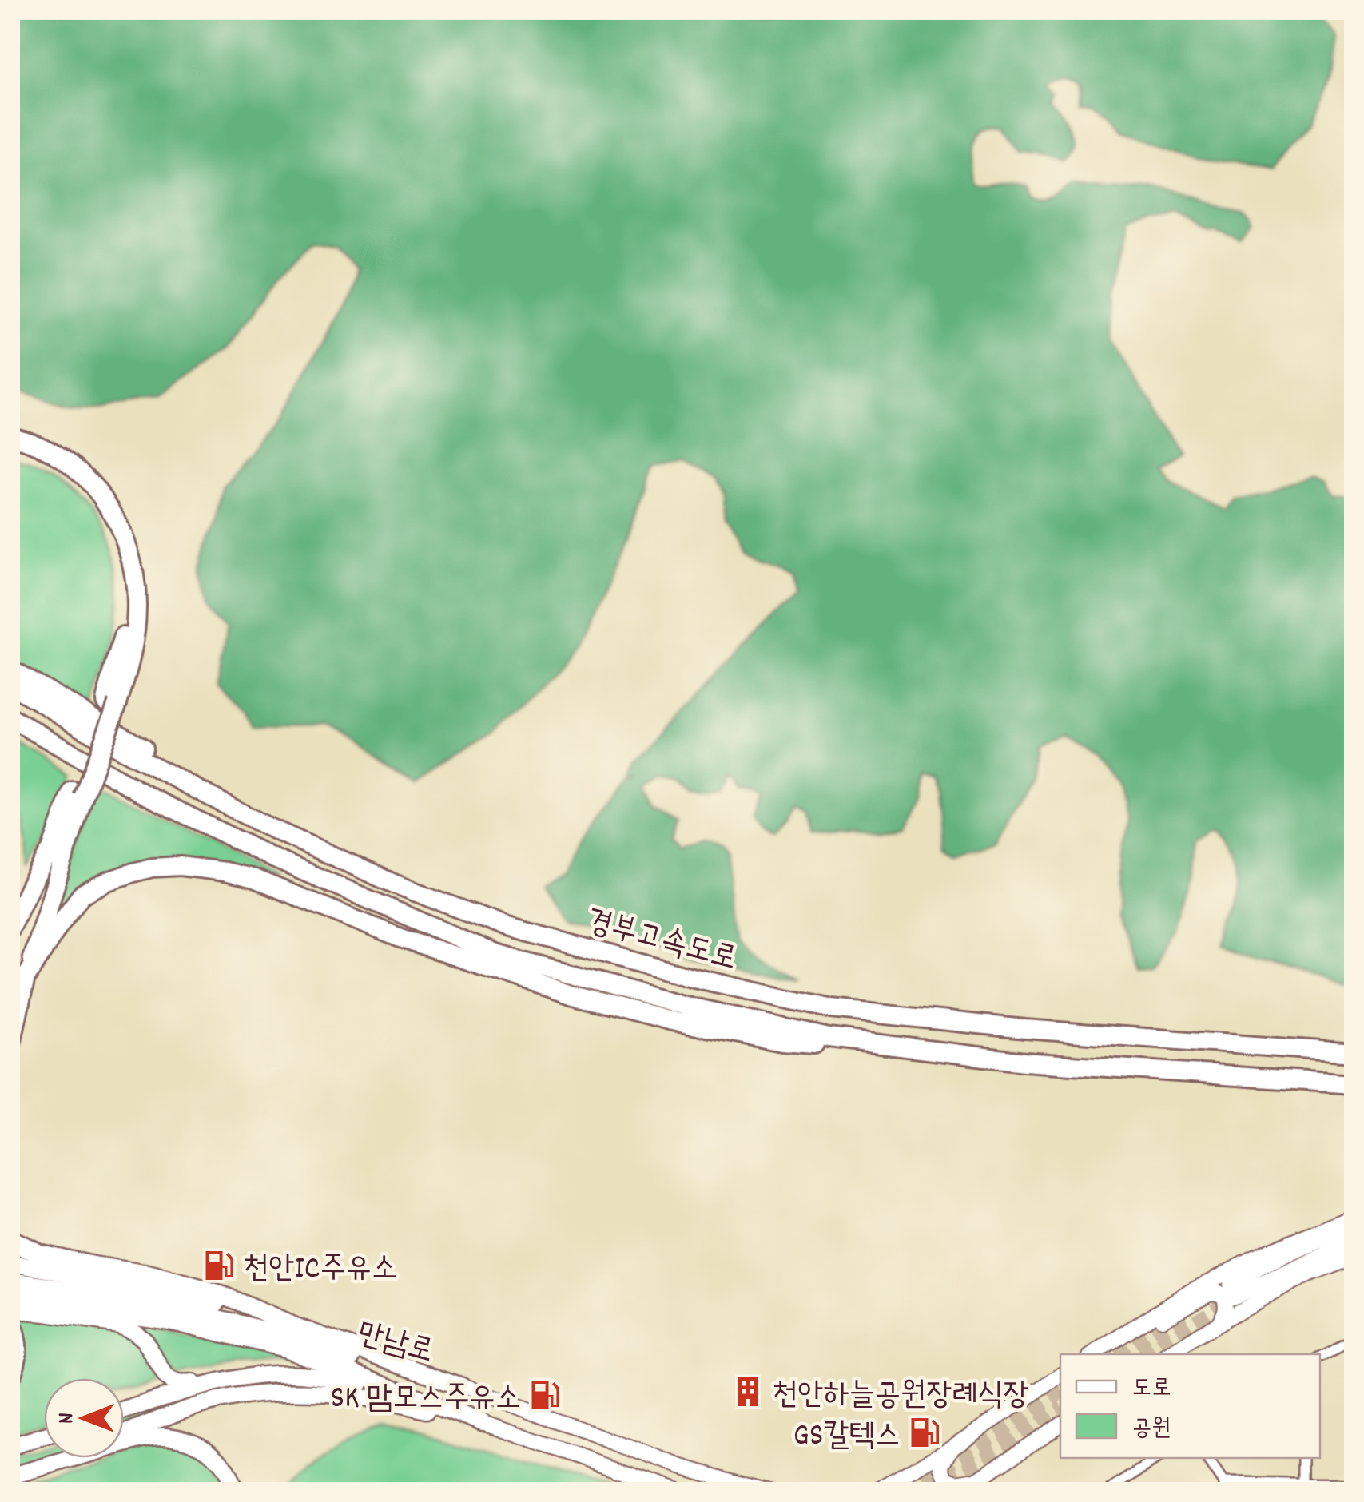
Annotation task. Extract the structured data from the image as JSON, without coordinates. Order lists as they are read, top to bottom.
{
  "streets": {
    "highway": ["경부고속도로", "만남로"]
  },
  "places": {
    "fuel station": ["천안IC주유소", "SK 맘모스주유소", "GS칼텍스"],
    "building": ["천안하늘공원장례식장"]
  },
  "legend": ["도로", "공원"],
  "north": "left"
}
